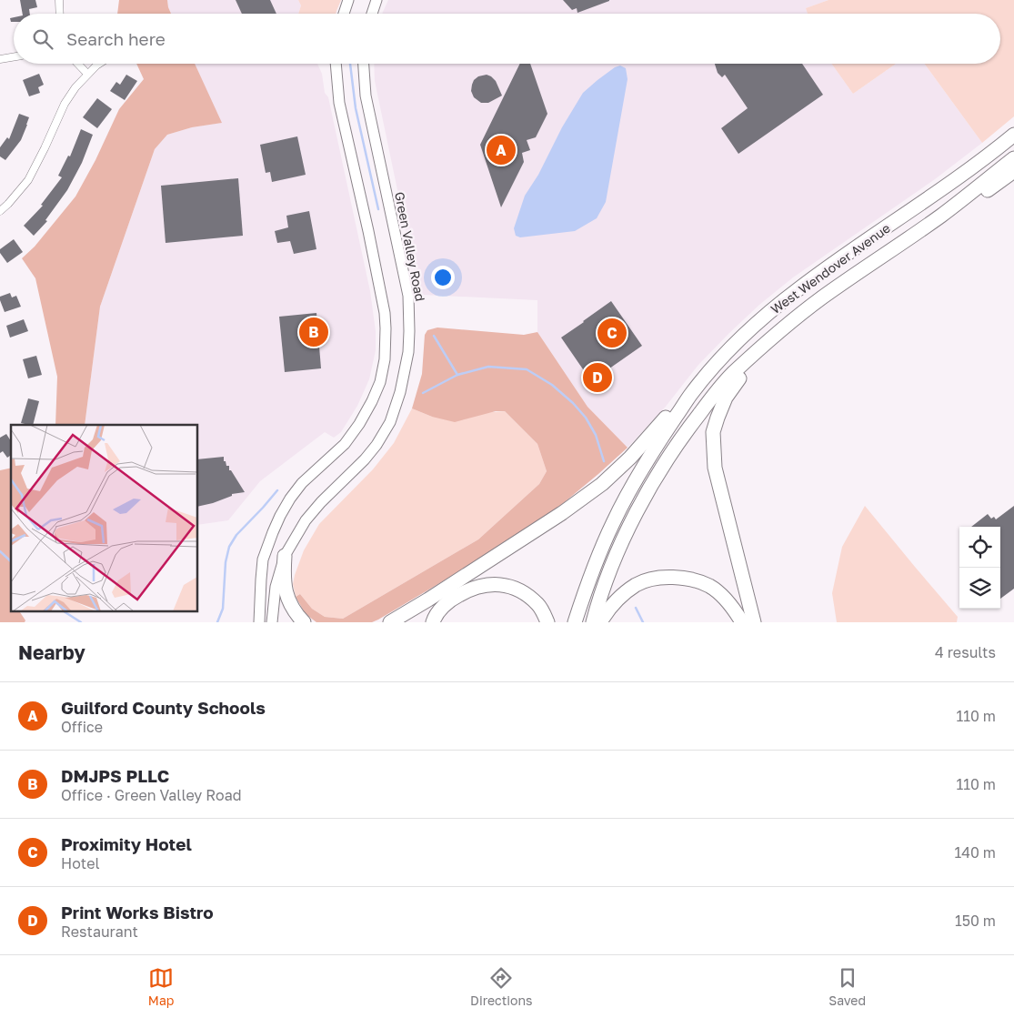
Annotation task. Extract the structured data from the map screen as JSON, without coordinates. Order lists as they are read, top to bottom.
{
  "streets": {
    "highway": ["West Wendover Avenue"],
    "main road": ["Green Valley Road"]
  },
  "page": {
    "search": "Search here",
    "pins": [
      "A",
      "B",
      "C",
      "D"
    ],
    "heading": ["Nearby", "4 results"],
    "list": [
      {
        "mark": "A",
        "name": "Guilford County Schools",
        "note": "Office",
        "value": "110 m"
      },
      {
        "mark": "B",
        "name": "DMJPS PLLC",
        "note": "Office · Green Valley Road",
        "value": "110 m"
      },
      {
        "mark": "C",
        "name": "Proximity Hotel",
        "note": "Hotel",
        "value": "140 m"
      },
      {
        "mark": "D",
        "name": "Print Works Bistro",
        "note": "Restaurant",
        "value": "150 m"
      }
    ],
    "nav": ["Map", "Directions", "Saved"]
  }
}
